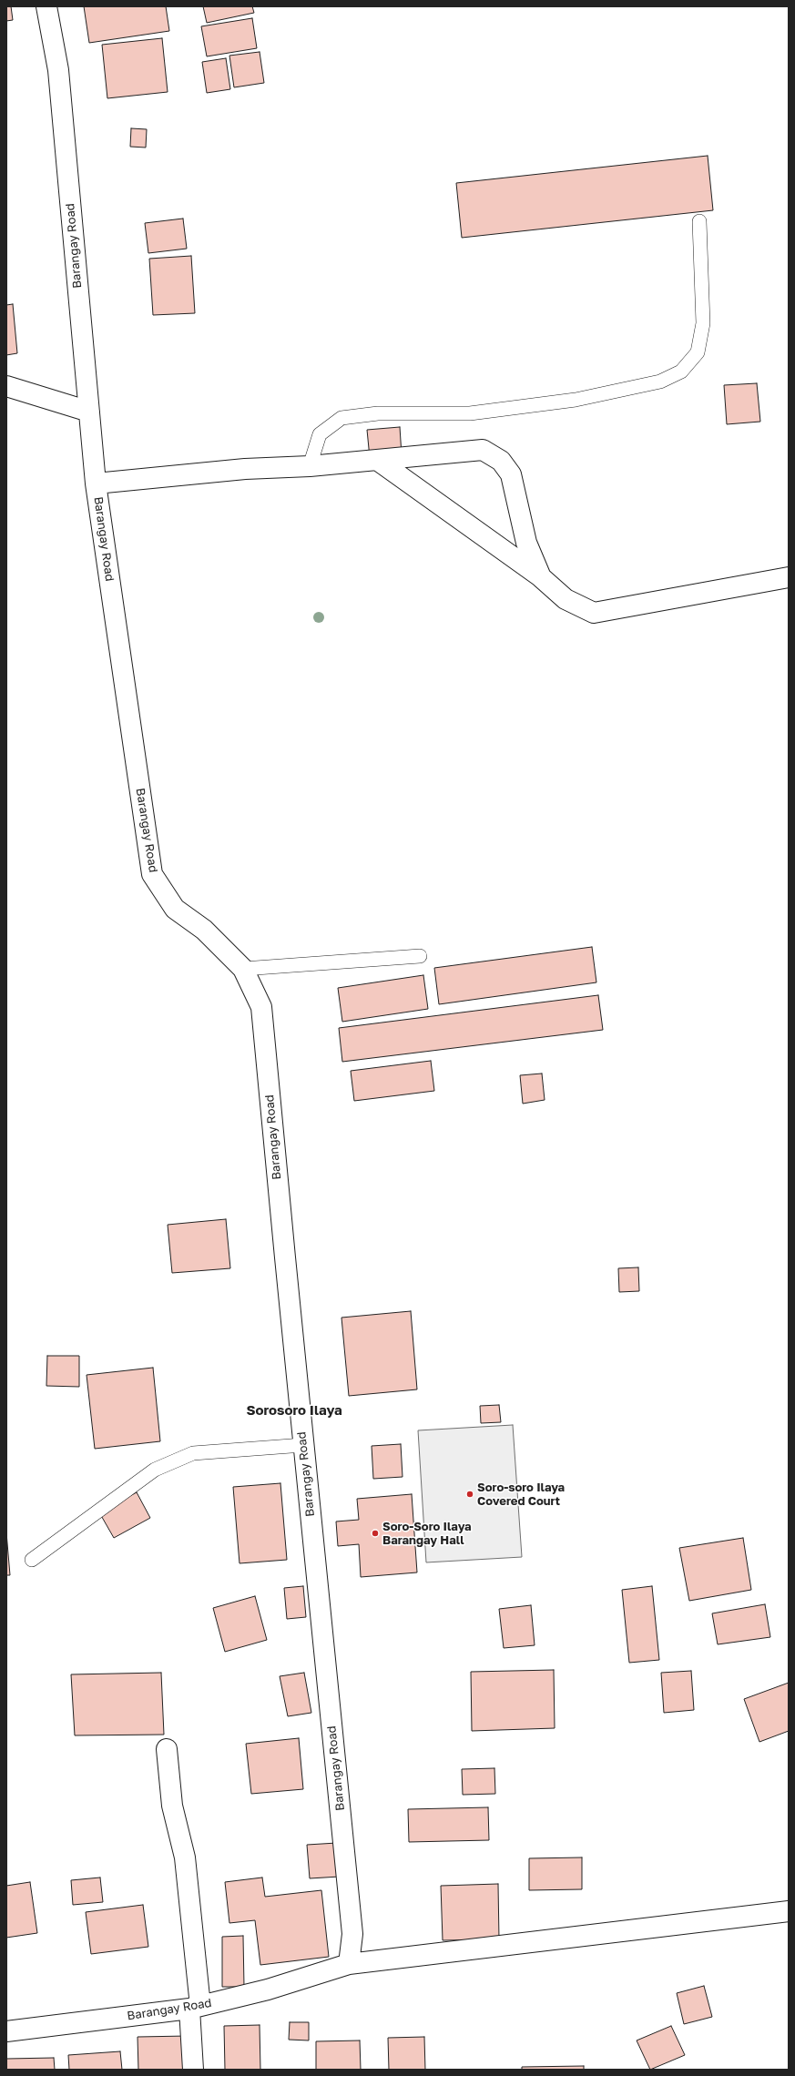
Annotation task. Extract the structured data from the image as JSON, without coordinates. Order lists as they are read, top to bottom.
{
  "streets": {
    "street": ["Barangay Road"]
  },
  "districts": ["Sorosoro Ilaya"],
  "places": ["Soro-soro Ilaya Covered Court", "Soro-Soro Ilaya Barangay Hall"]
}
